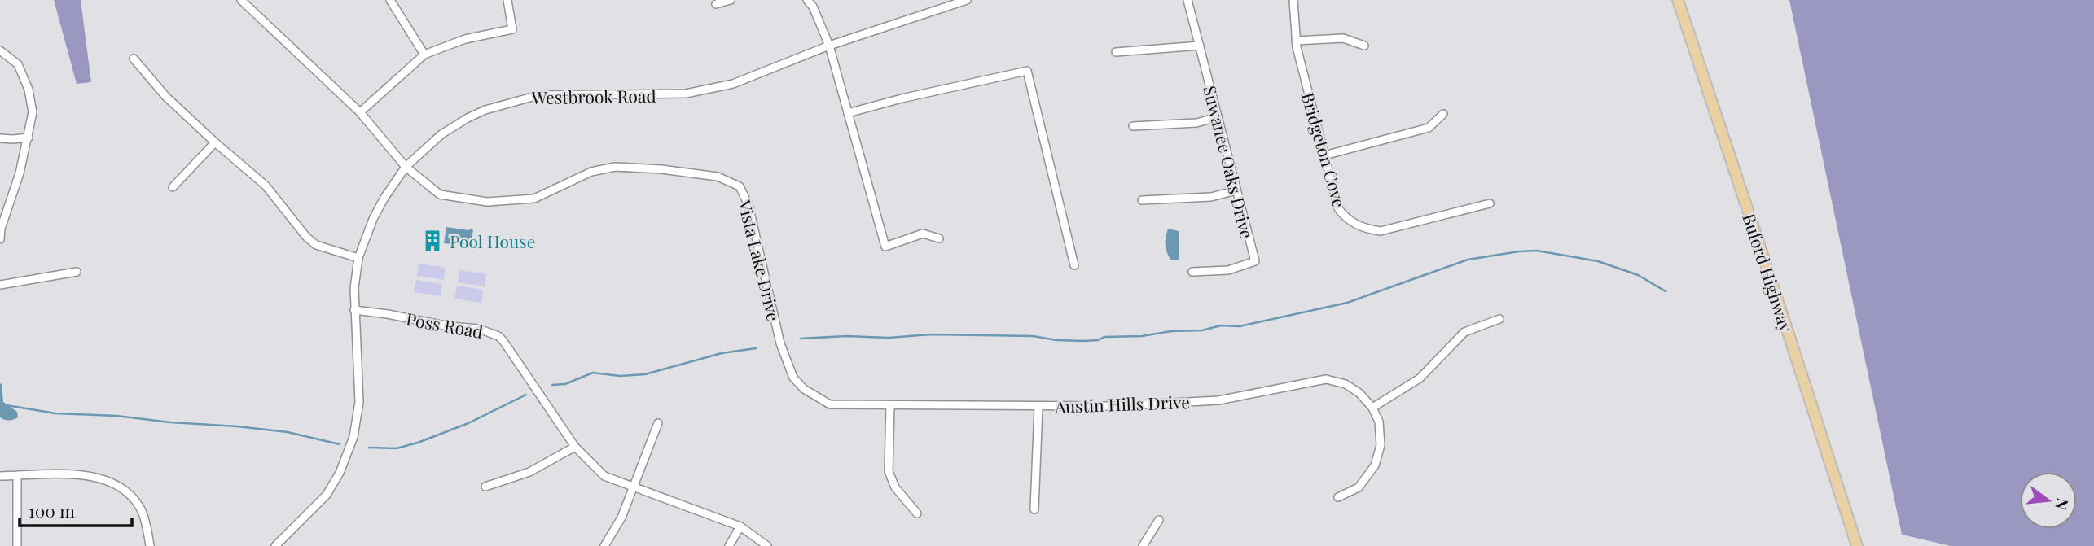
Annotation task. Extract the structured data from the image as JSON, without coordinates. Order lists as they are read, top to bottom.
{
  "streets": {
    "main road": ["Buford Highway"],
    "street": [
      "Westbrook Road",
      "Bridgeton Cove",
      "Suwanee Oaks Drive",
      "Vista Lake Drive",
      "Poss Road",
      "Austin Hills Drive"
    ]
  },
  "crossings": [
    ["Westbrook Road", "Vista Lake Drive"],
    ["Westbrook Road", "Poss Road"],
    ["Vista Lake Drive", "Austin Hills Drive"]
  ],
  "places": {
    "building": ["Pool House"]
  },
  "scale_bar": "100 m",
  "north": "right"
}
